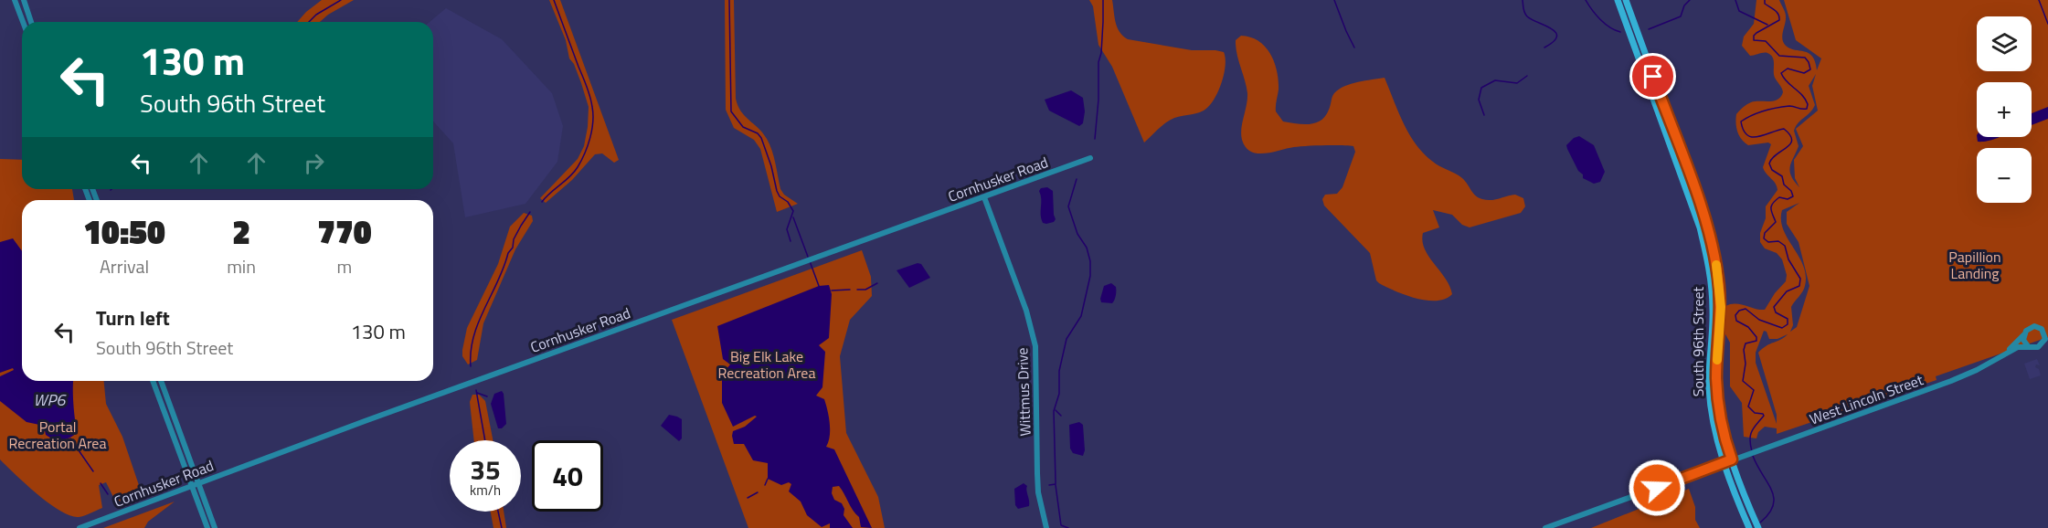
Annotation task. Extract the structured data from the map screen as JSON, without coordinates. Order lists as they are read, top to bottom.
{
  "streets": {
    "main road": ["South 96th Street"],
    "street": ["Cornhusker Road", "Wittmus Drive", "West Lincoln Street"]
  },
  "crossings": [
    ["Cornhusker Road", "Wittmus Drive"],
    ["South 96th Street", "West Lincoln Street"]
  ],
  "water": ["WP6"],
  "parks": ["Papillion Landing", "Big Elk Lake Recreation Area", "Portal Recreation Area"],
  "page": {
    "map_buttons": ["+", "−"],
    "turn": ["130 m", "South 96th Street"],
    "eta": [
      "10:50",
      "Arrival",
      "2",
      "min",
      "770",
      "m"
    ],
    "list": [
      {
        "name": "Turn left",
        "note": "South 96th Street",
        "value": "130 m"
      }
    ],
    "speed": "35 km/h",
    "limit": "40"
  }
}
